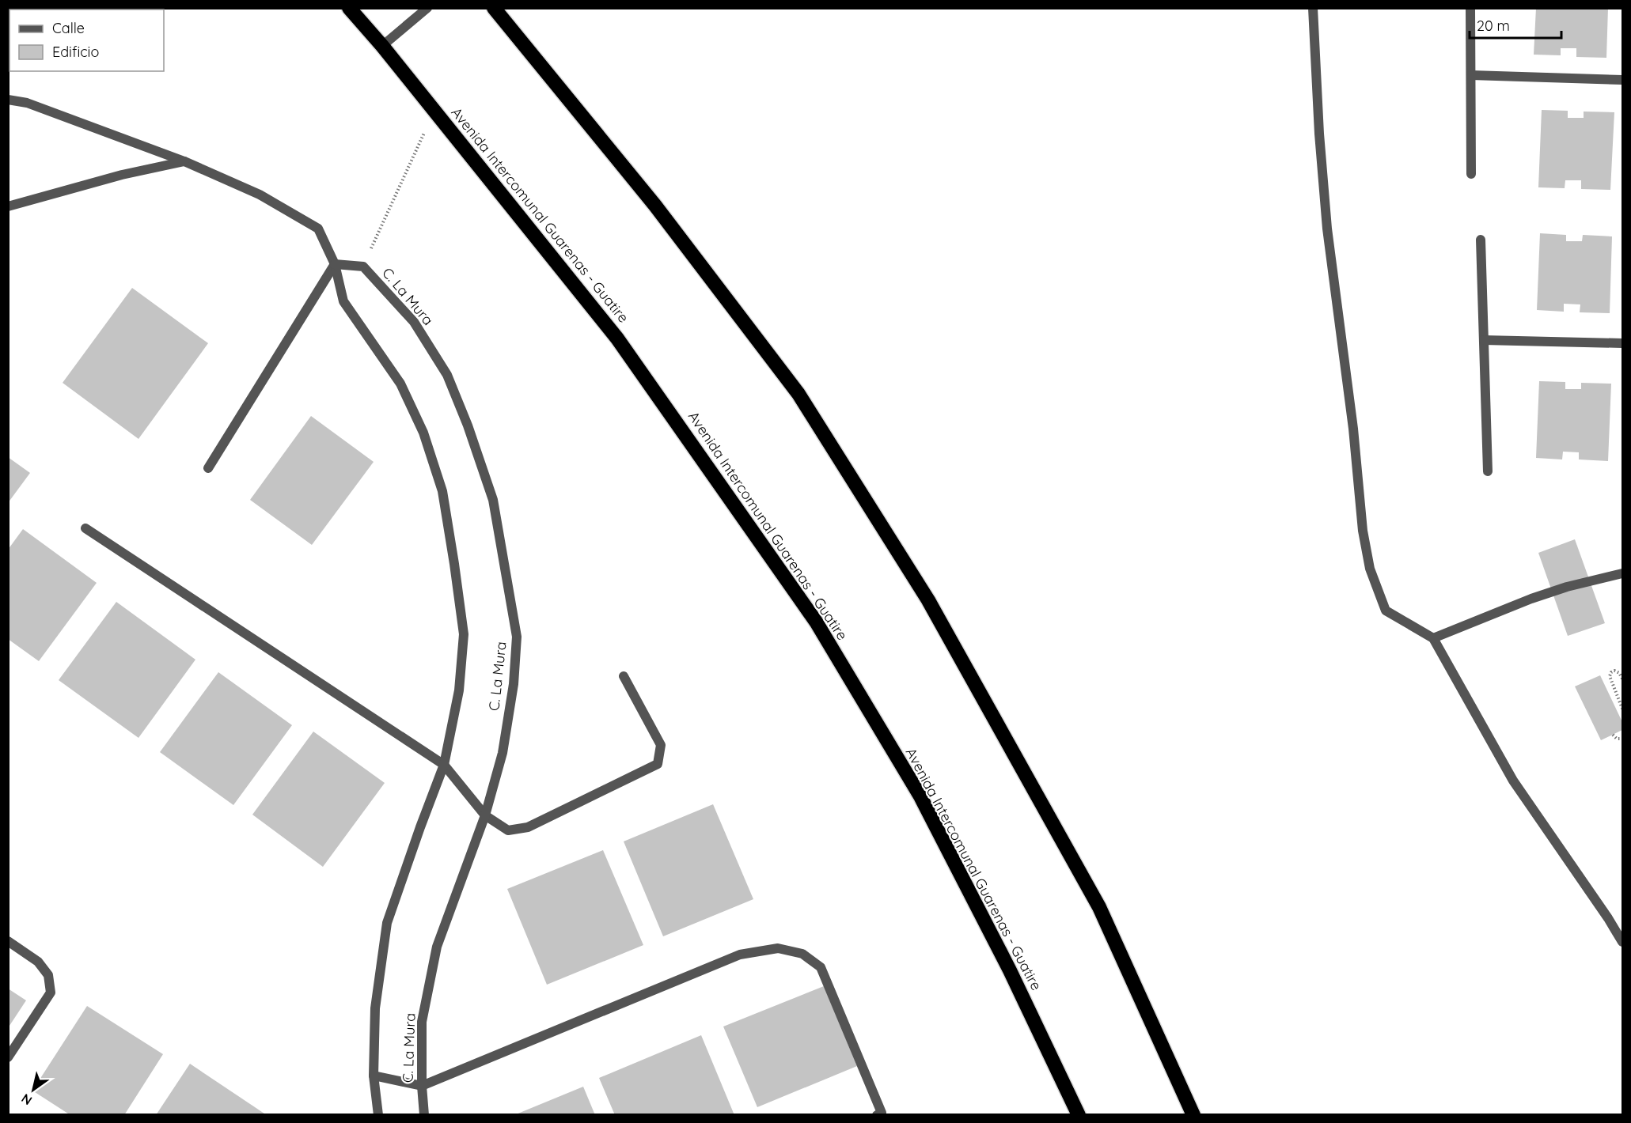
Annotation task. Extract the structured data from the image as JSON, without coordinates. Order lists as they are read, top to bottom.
{
  "streets": {
    "highway": ["Avenida Intercomunal Guarenas - Guatire"],
    "street": ["C. La Mura"]
  },
  "legend": ["Calle", "Edificio"],
  "scale_bar": "20 m",
  "north": "bottom left"
}
